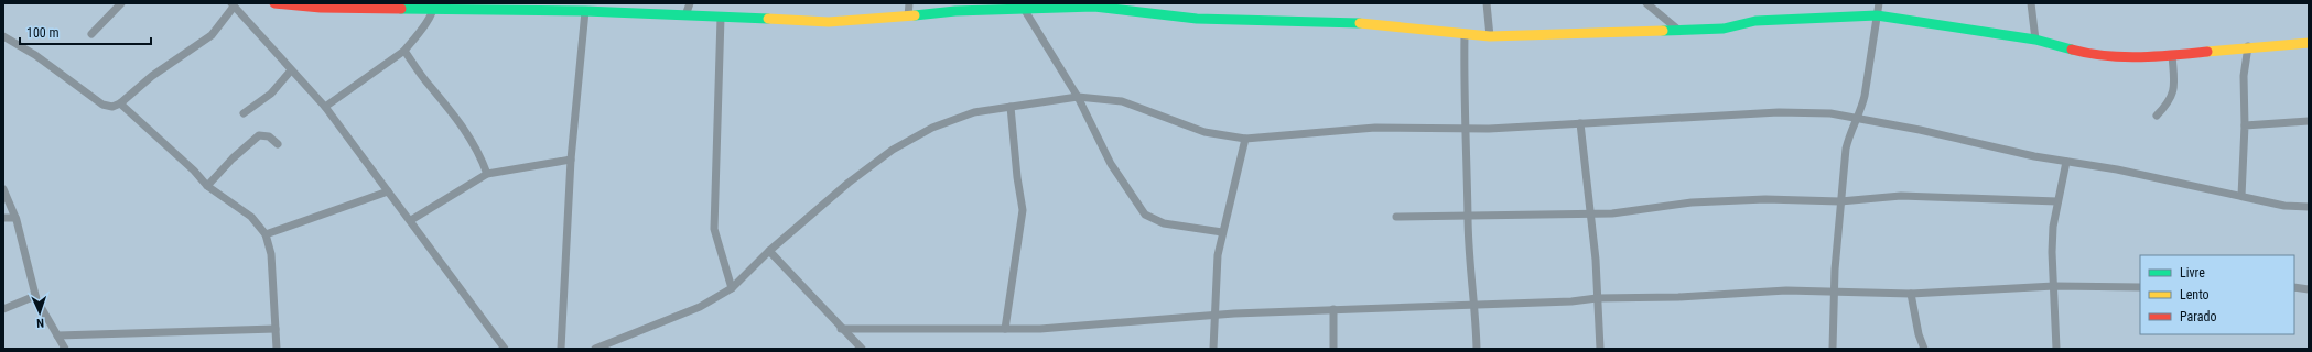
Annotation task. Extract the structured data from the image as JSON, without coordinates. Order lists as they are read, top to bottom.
{
  "legend": ["Livre", "Lento", "Parado"],
  "scale_bar": "100 m",
  "north": "bottom"
}
